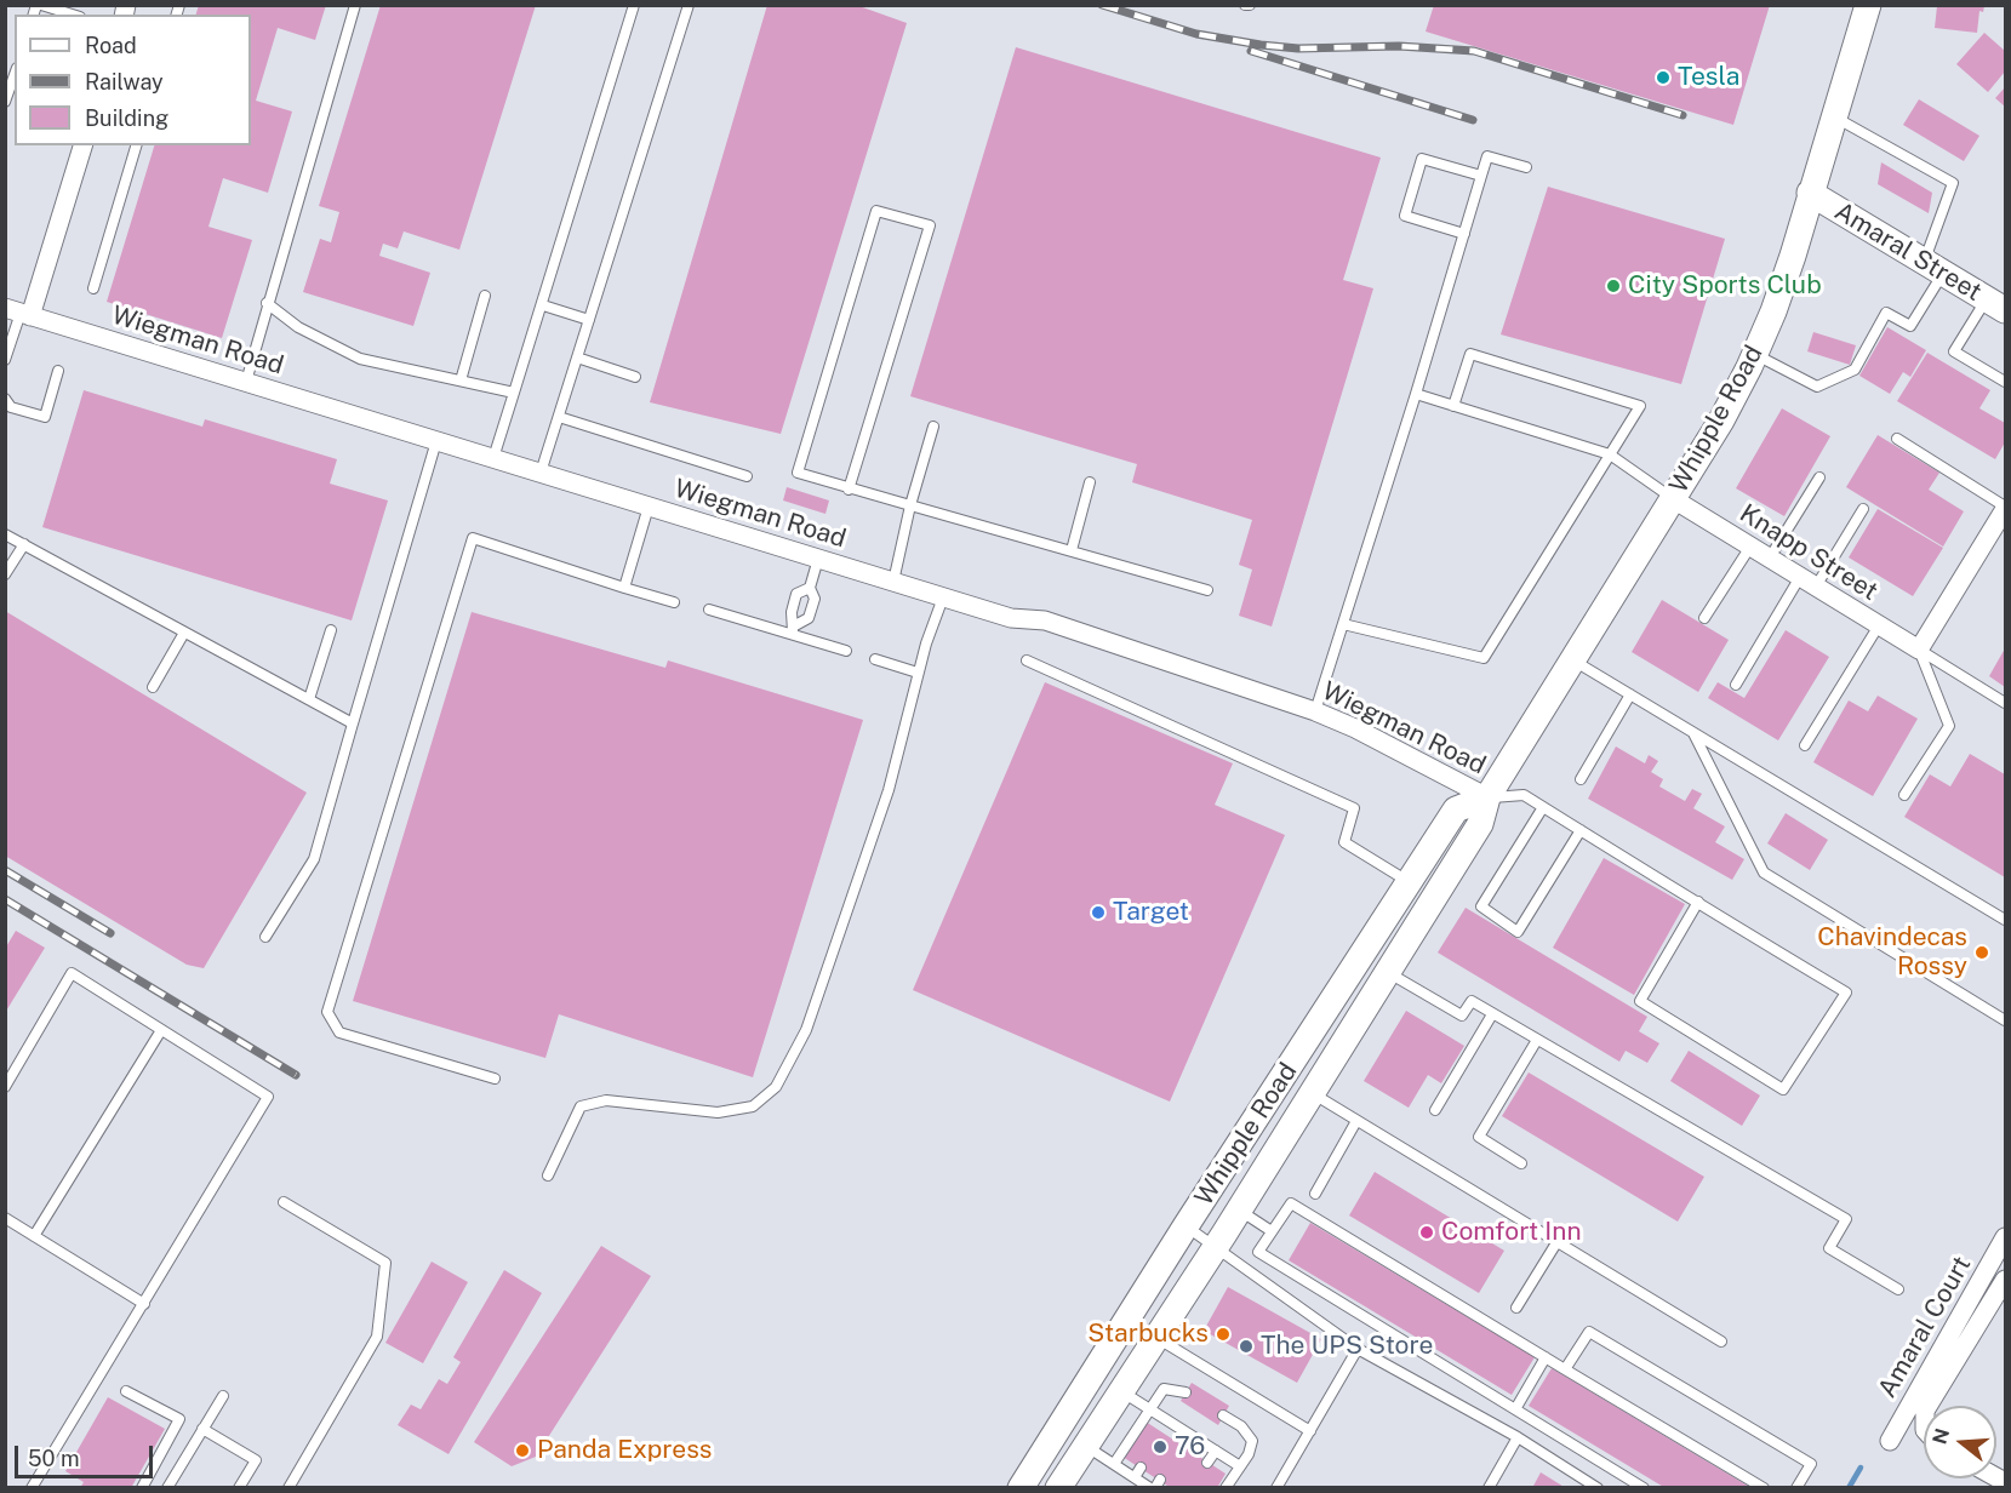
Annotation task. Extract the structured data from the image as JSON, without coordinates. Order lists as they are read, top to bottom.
{
  "streets": {
    "main road": ["Amaral Street", "Whipple Road"],
    "street": ["Wiegman Road", "Knapp Street", "Amaral Court"]
  },
  "crossings": [
    ["Amaral Street", "Whipple Road"],
    ["Wiegman Road", "Whipple Road"],
    ["Whipple Road", "Knapp Street"]
  ],
  "places": [
    "Tesla",
    "City Sports Club",
    "Target",
    "Chavindecas Rossy",
    "Comfort Inn",
    "Starbucks",
    "The UPS Store",
    "76",
    "Panda Express"
  ],
  "legend": ["Road", "Railway", "Building"],
  "scale_bar": "50 m",
  "north": "left"
}
